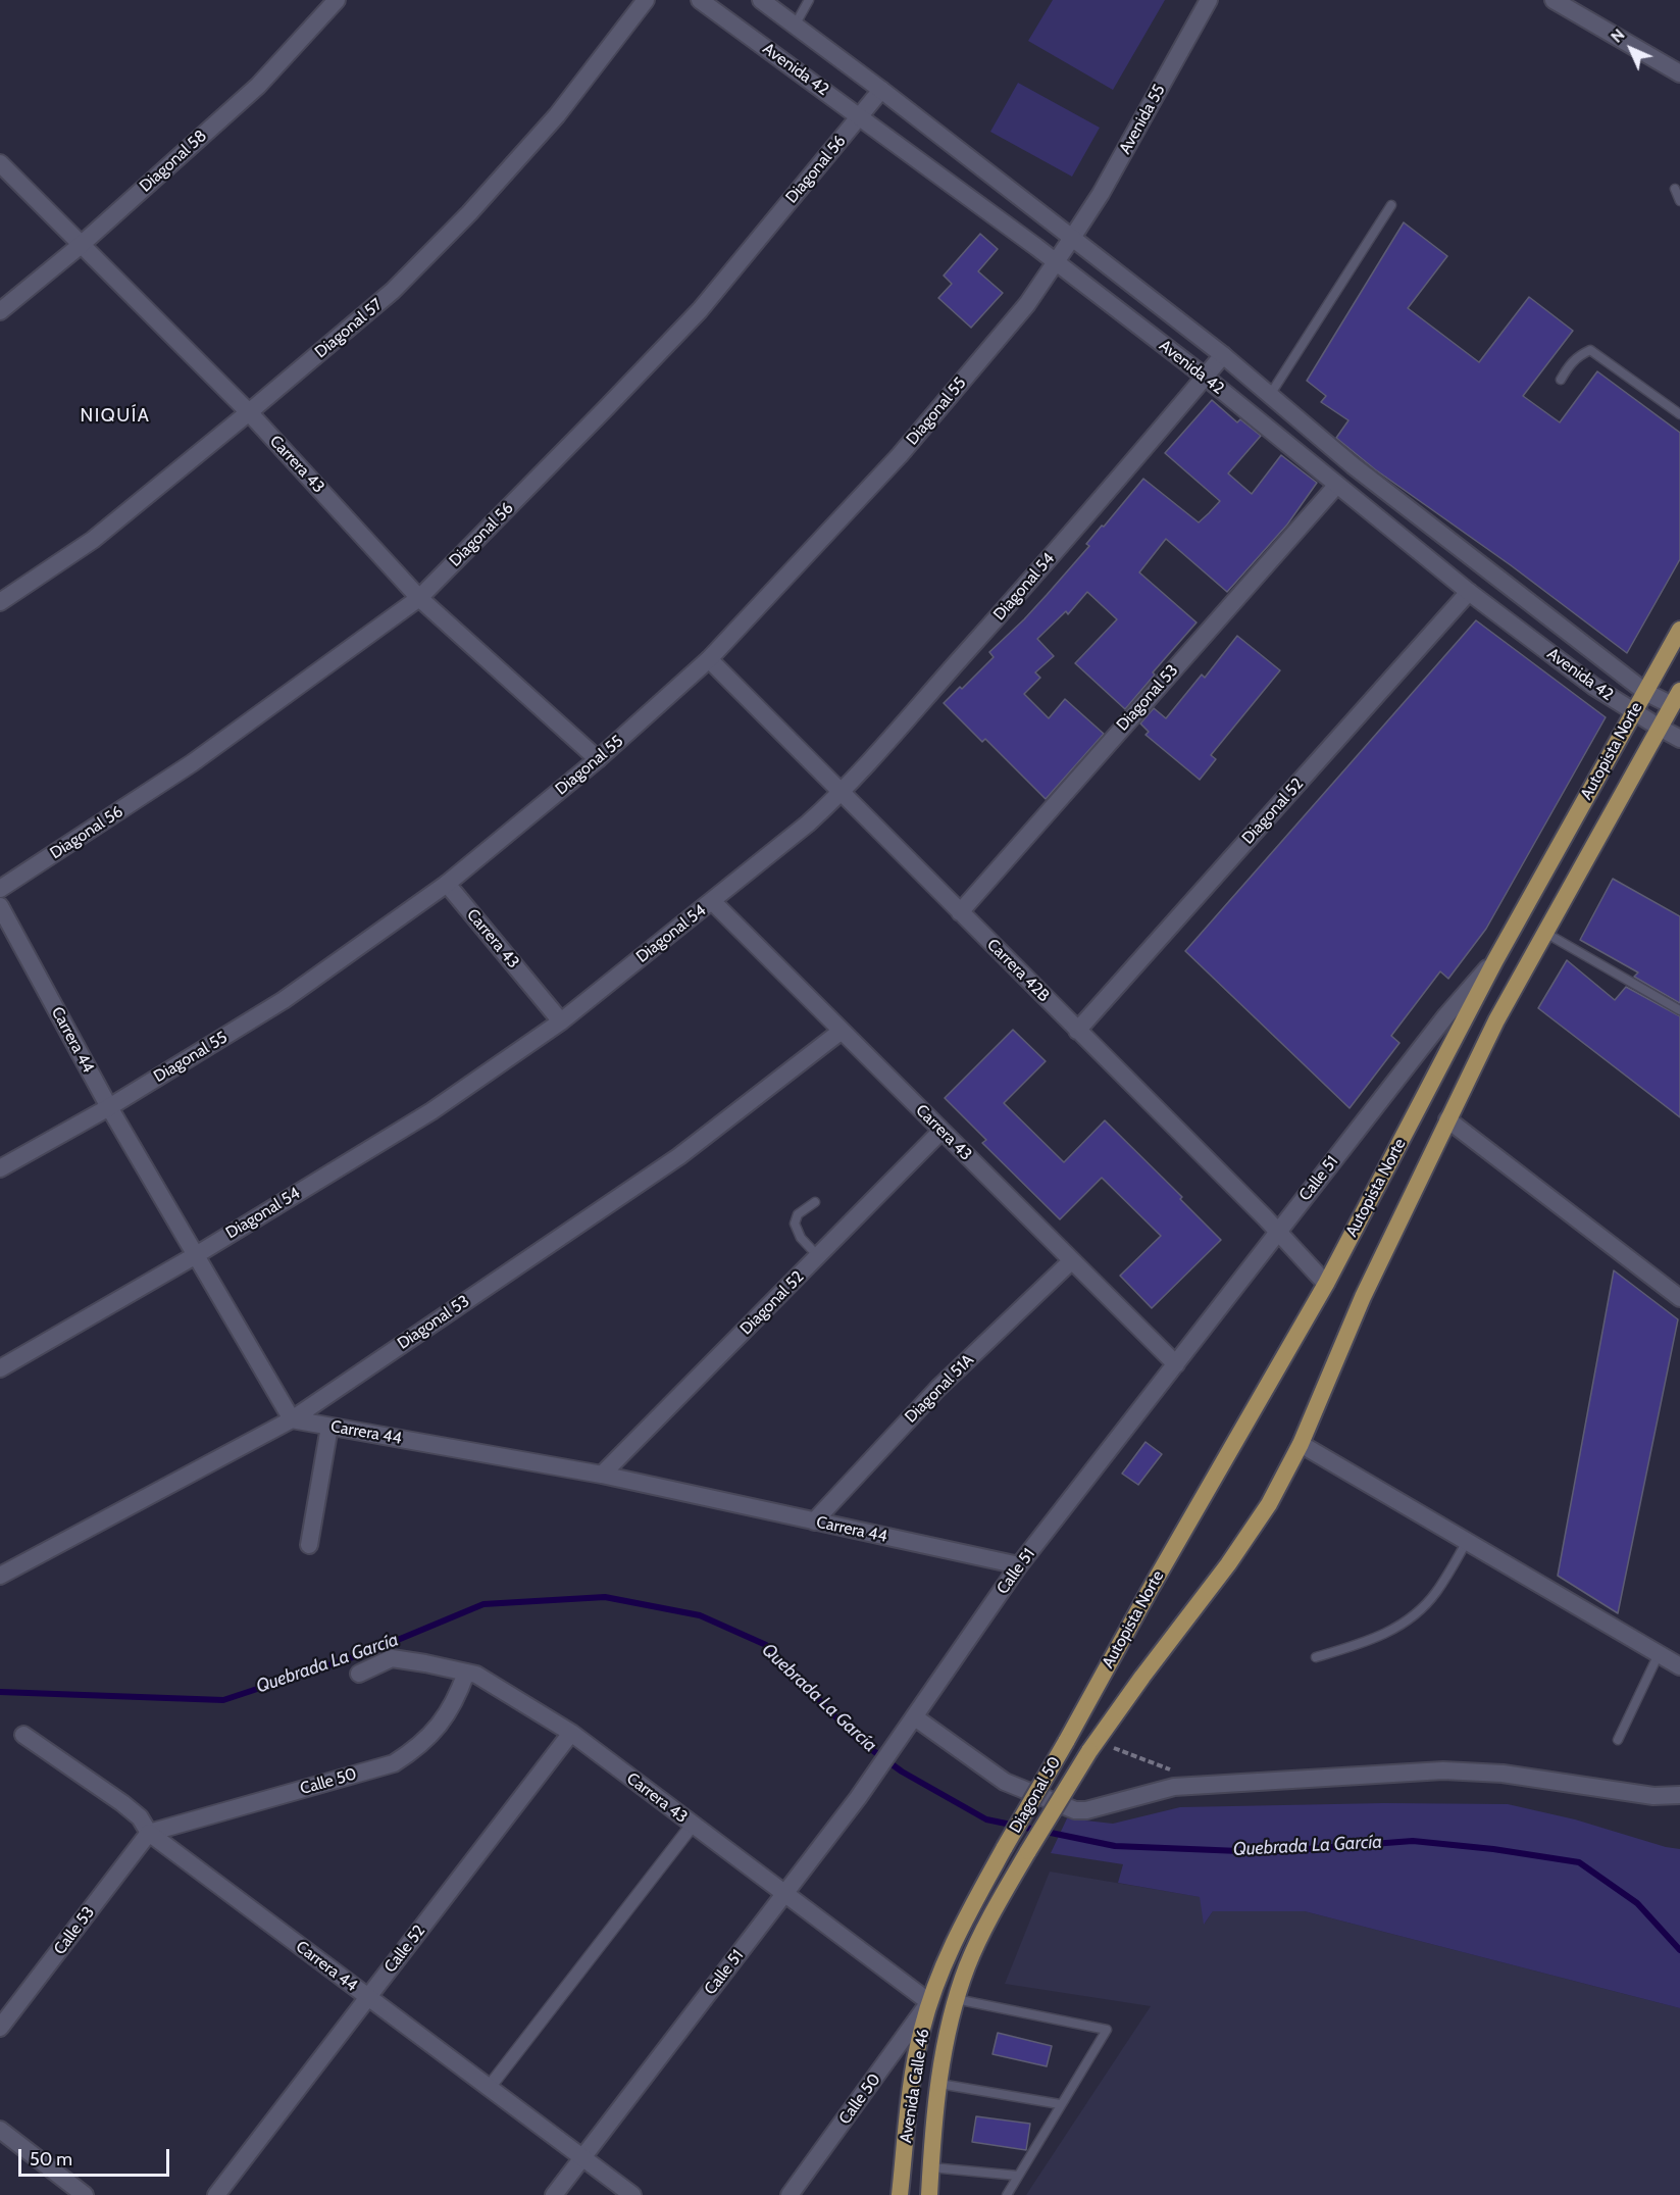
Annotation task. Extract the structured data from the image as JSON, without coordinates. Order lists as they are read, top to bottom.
{
  "streets": {
    "main road": ["Autopista Norte", "Diagonal 50", "Avenida Calle 46"],
    "street": [
      "Avenida 42",
      "Avenida 55",
      "Diagonal 58",
      "Diagonal 56",
      "Diagonal 57",
      "Diagonal 55",
      "Carrera 43",
      "Diagonal 54",
      "Diagonal 53",
      "Diagonal 52",
      "Carrera 42B",
      "Carrera 44",
      "Calle 51",
      "Diagonal 51A",
      "Calle 50",
      "Calle 53",
      "Calle 52"
    ]
  },
  "crossings": [
    ["Avenida 42", "Avenida 55"],
    ["Avenida 42", "Diagonal 56"],
    ["Avenida 42", "Diagonal 55"],
    ["Avenida 42", "Diagonal 54"],
    ["Avenida 42", "Diagonal 53"],
    ["Avenida 42", "Autopista Norte"],
    ["Avenida 42", "Diagonal 52"],
    ["Avenida 55", "Diagonal 55"],
    ["Diagonal 58", "Carrera 43"],
    ["Diagonal 56", "Carrera 43"],
    ["Diagonal 57", "Carrera 43"],
    ["Diagonal 55", "Carrera 43"],
    ["Diagonal 55", "Carrera 42B"],
    ["Diagonal 55", "Carrera 44"],
    ["Carrera 43", "Diagonal 54"],
    ["Carrera 43", "Diagonal 53"],
    ["Carrera 43", "Diagonal 52"],
    ["Carrera 43", "Calle 51"],
    ["Carrera 43", "Diagonal 51A"],
    ["Carrera 43", "Calle 50"],
    ["Carrera 43", "Calle 52"],
    ["Carrera 43", "Avenida Calle 46"],
    ["Diagonal 54", "Carrera 42B"],
    ["Diagonal 54", "Carrera 44"],
    ["Diagonal 53", "Carrera 42B"],
    ["Diagonal 53", "Carrera 44"],
    ["Autopista Norte", "Carrera 42B"],
    ["Autopista Norte", "Calle 51"],
    ["Autopista Norte", "Diagonal 50"],
    ["Diagonal 52", "Carrera 42B"],
    ["Diagonal 52", "Carrera 44"],
    ["Carrera 42B", "Calle 51"],
    ["Carrera 44", "Calle 51"],
    ["Carrera 44", "Diagonal 51A"],
    ["Carrera 44", "Calle 50"],
    ["Carrera 44", "Calle 53"],
    ["Carrera 44", "Calle 52"],
    ["Calle 50", "Calle 53"],
    ["Calle 50", "Avenida Calle 46"],
    ["Diagonal 50", "Avenida Calle 46"]
  ],
  "districts": ["NIQUÍA"],
  "water": ["Quebrada La García"],
  "scale_bar": "50 m",
  "north": "top left"
}
